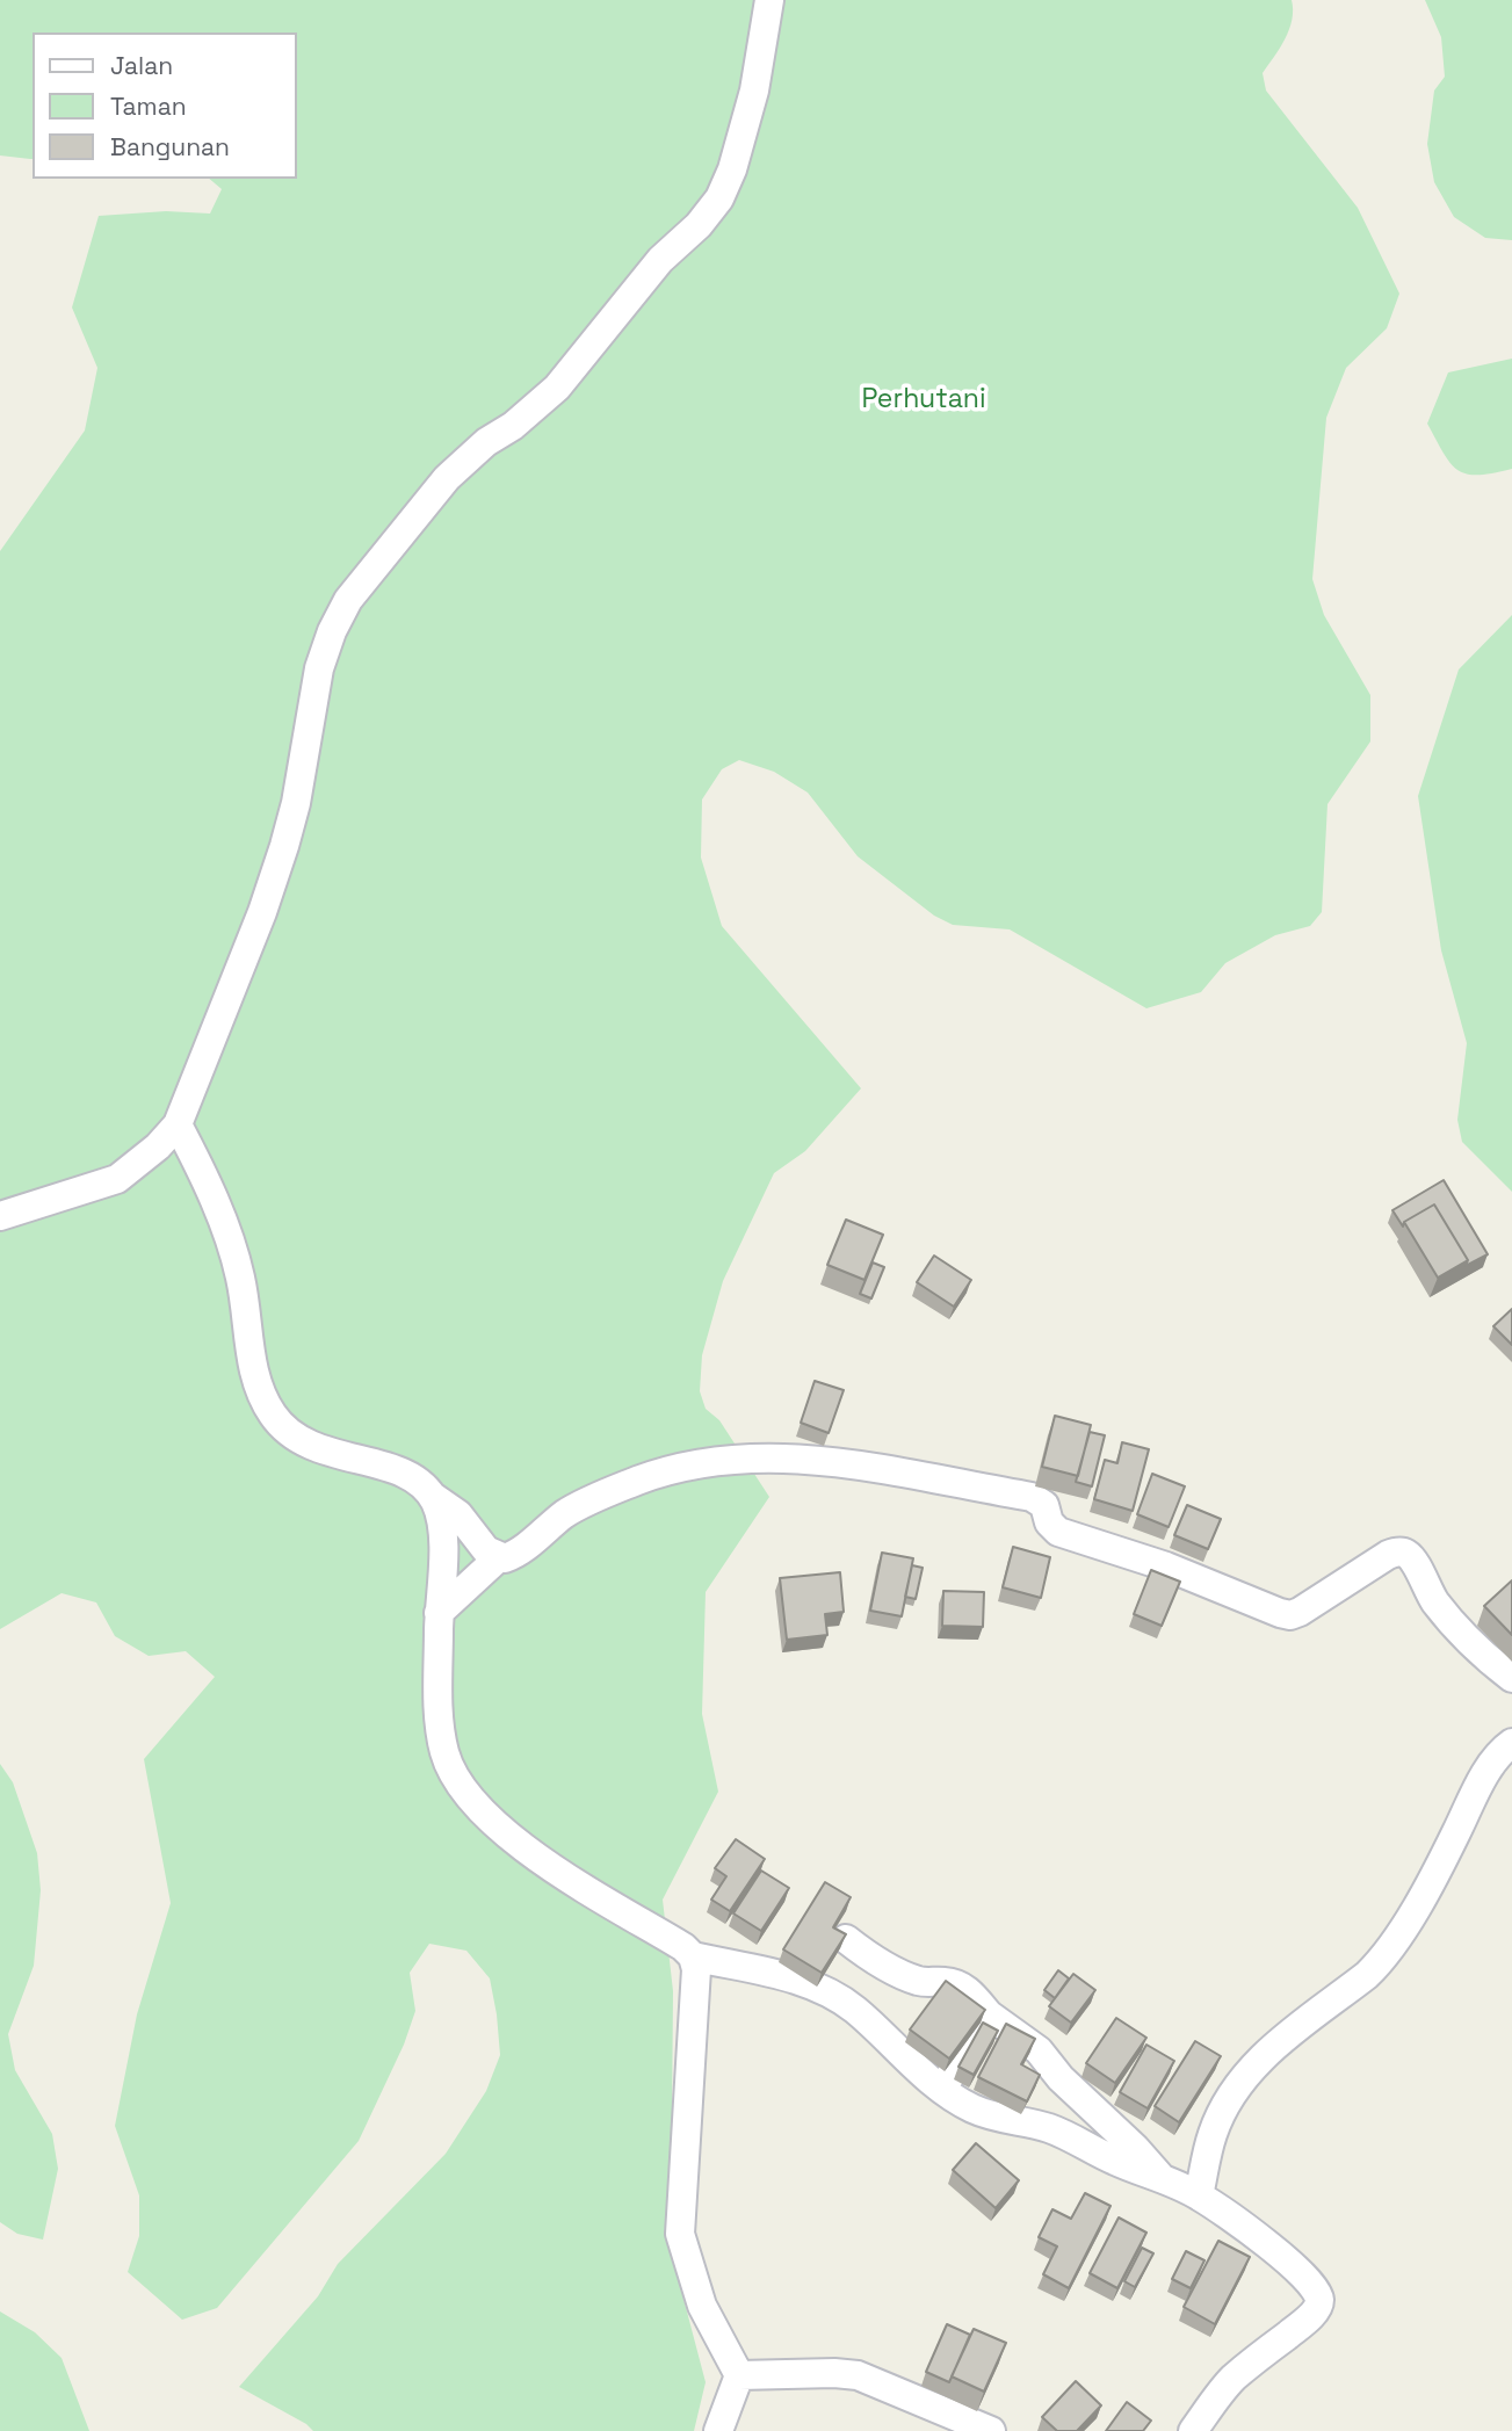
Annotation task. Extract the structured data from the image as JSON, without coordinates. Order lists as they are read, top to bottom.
{
  "parks": ["Perhutani"],
  "legend": ["Jalan", "Taman", "Bangunan"]
}
